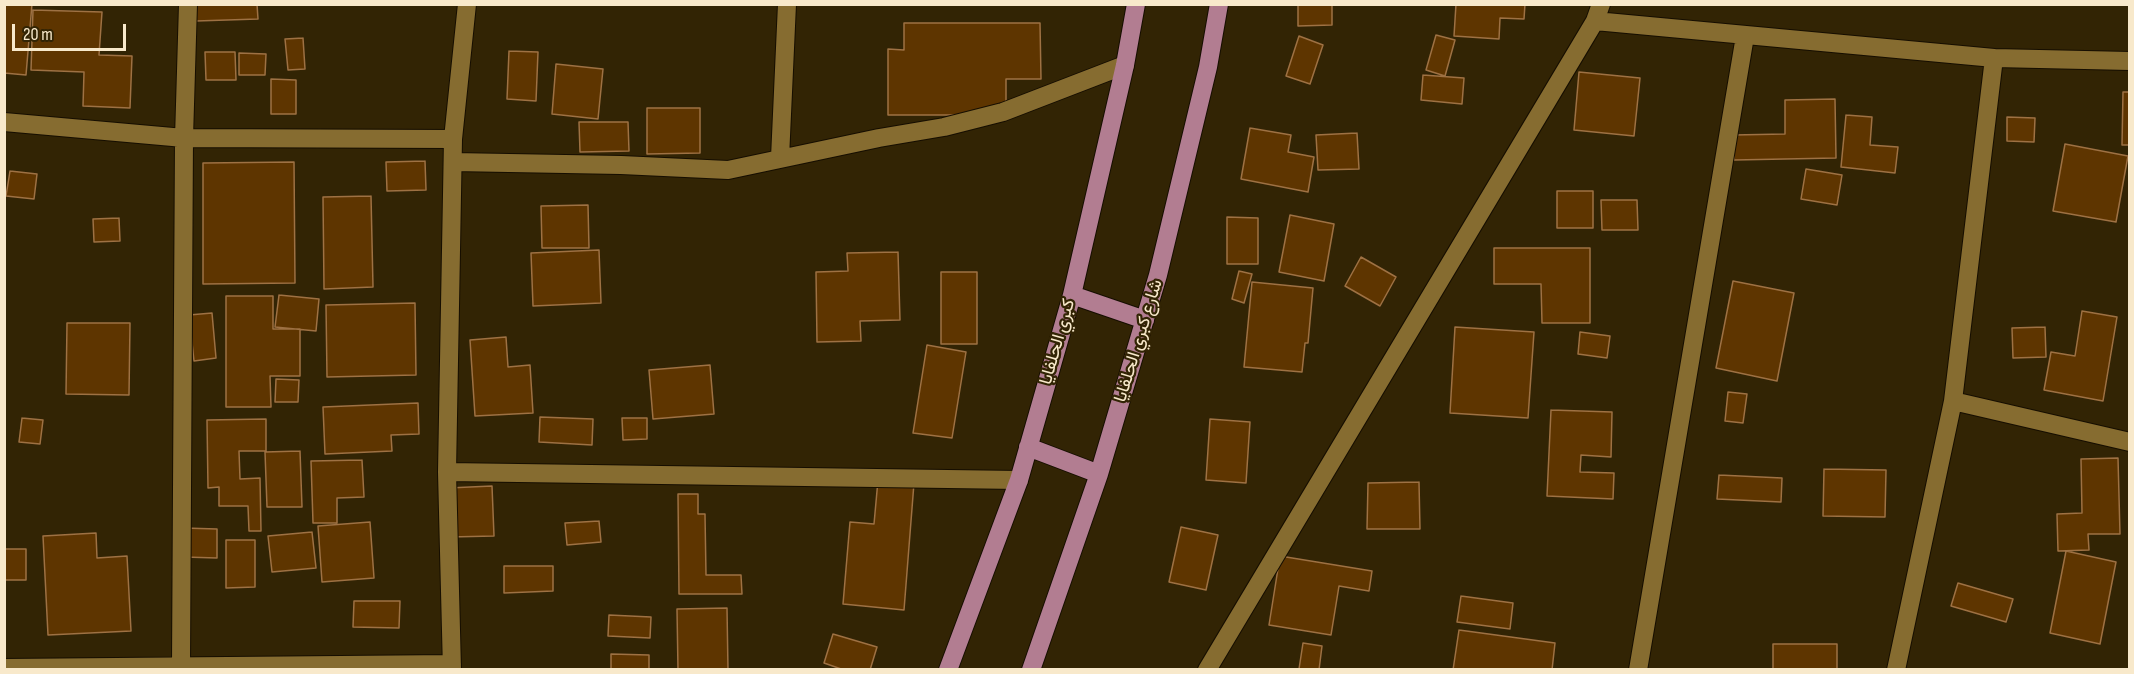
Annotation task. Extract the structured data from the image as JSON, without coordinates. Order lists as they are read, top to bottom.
{
  "streets": {
    "main road": ["شارع كبري الحلفايا", "كبري الحلفايا"]
  },
  "scale_bar": "20 m"
}
